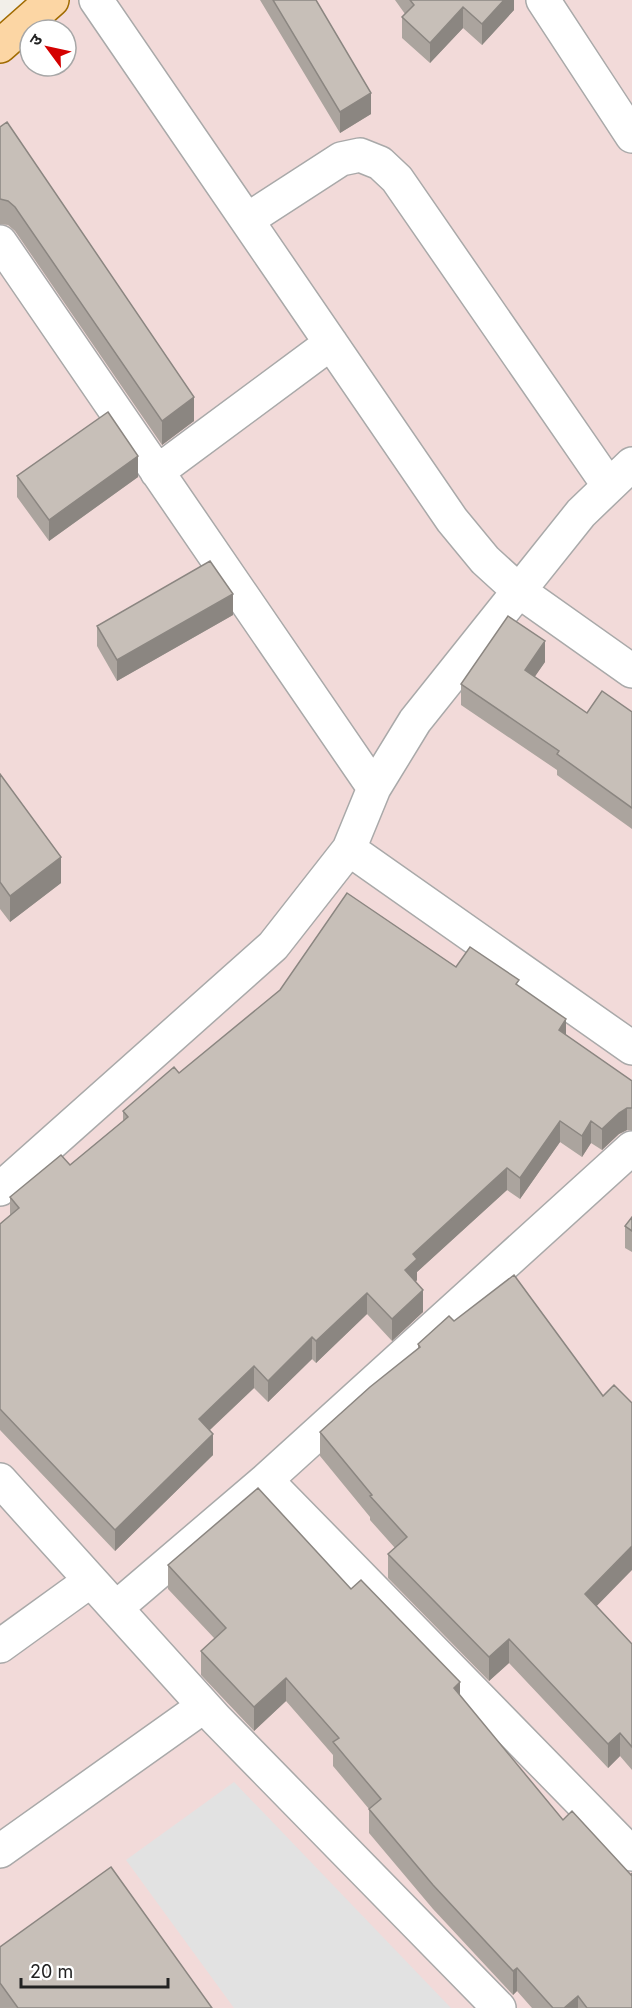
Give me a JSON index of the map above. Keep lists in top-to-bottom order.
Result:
{
  "scale_bar": "20 m",
  "north": "top left"
}
